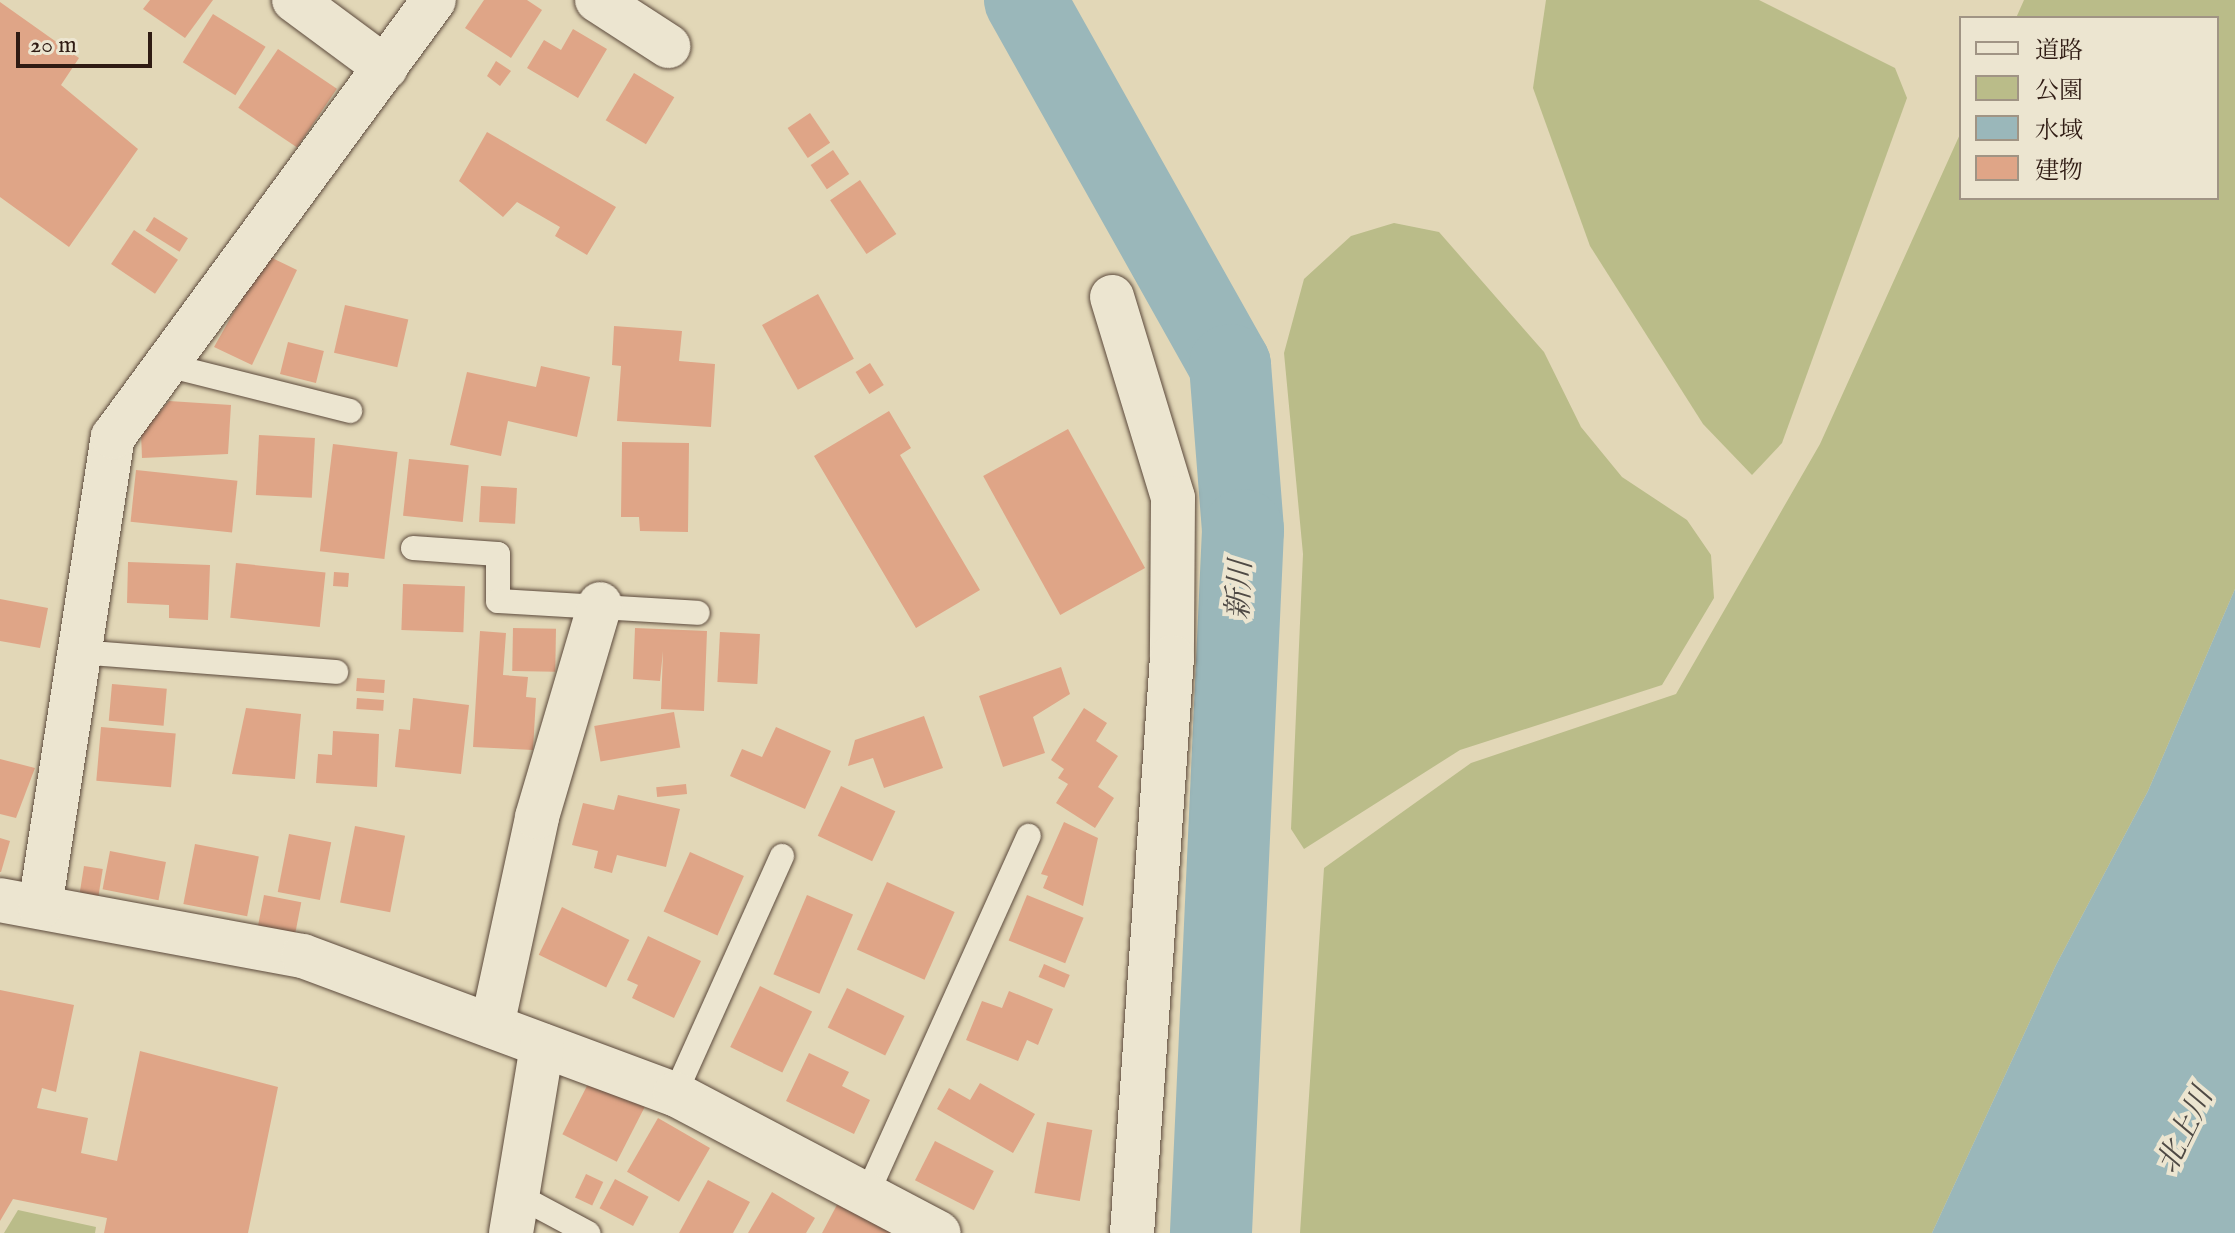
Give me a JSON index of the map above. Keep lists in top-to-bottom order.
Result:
{
  "water": ["新川", "北上川"],
  "legend": [
    "道路",
    "公園",
    "水域",
    "建物"
  ],
  "scale_bar": "20 m"
}
